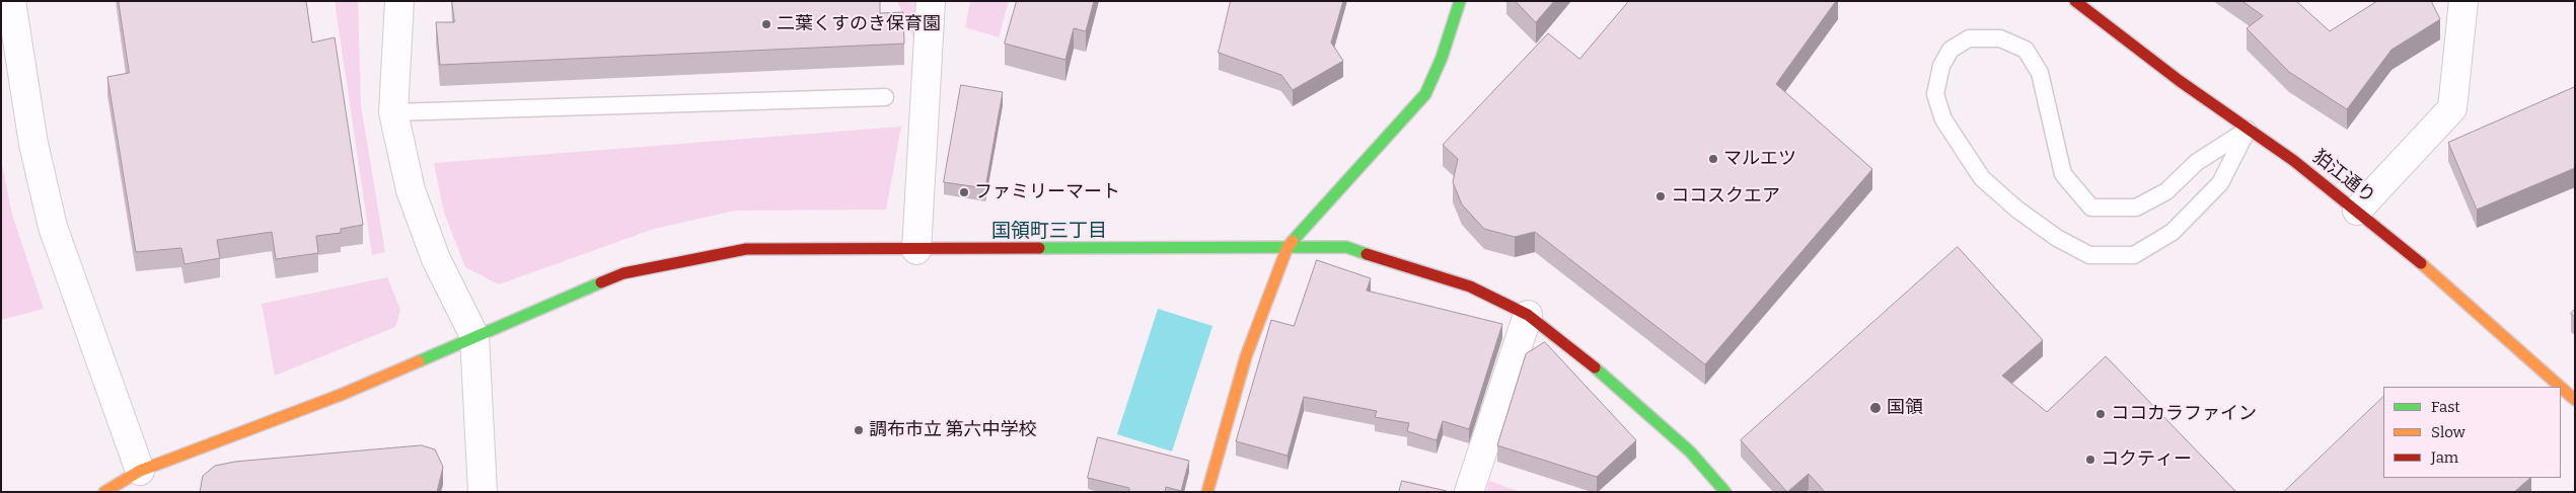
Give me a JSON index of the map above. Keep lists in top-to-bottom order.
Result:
{
  "streets": {
    "street": ["狛江通り"]
  },
  "districts": ["国領町三丁目"],
  "places": [
    "二葉くすのき保育園",
    "マルエツ",
    "ファミリーマート",
    "ココスクエア",
    "国領",
    "ココカラファイン",
    "調布市立 第六中学校",
    "コクティー"
  ],
  "legend": ["Fast", "Slow", "Jam"]
}
